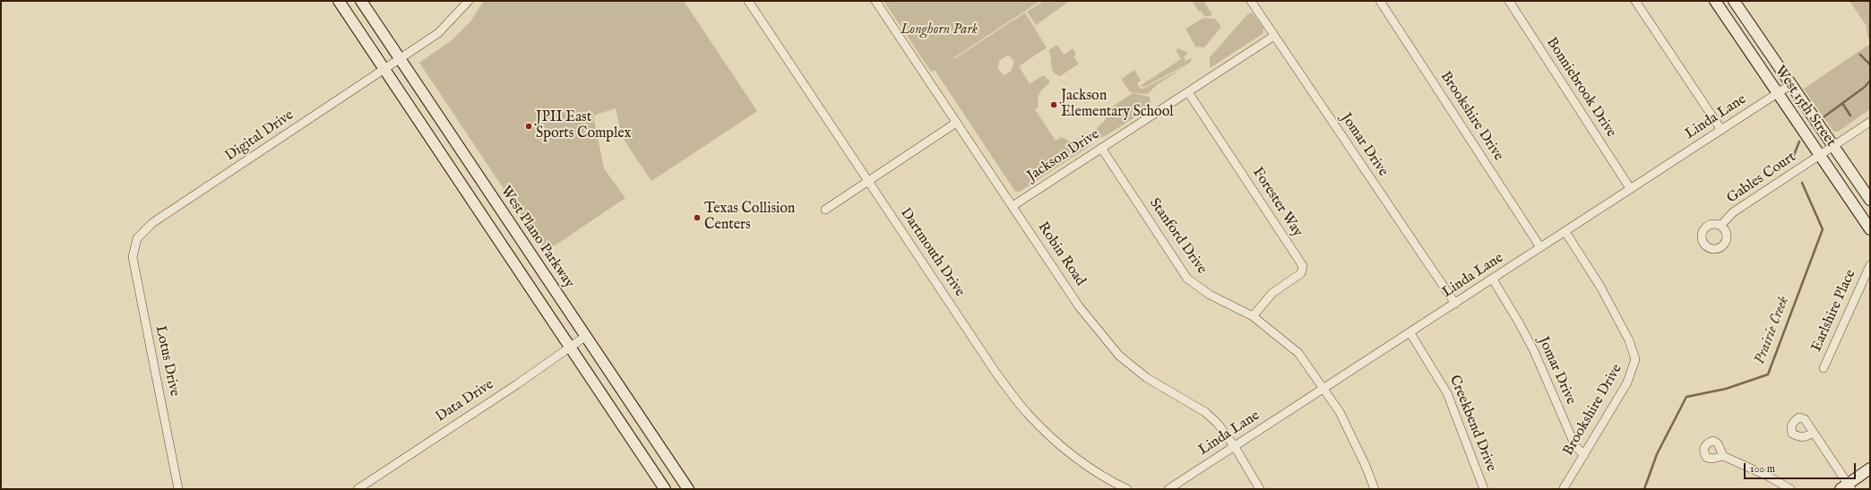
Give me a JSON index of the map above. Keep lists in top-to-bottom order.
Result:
{
  "streets": {
    "main road": ["West 15th Street", "West Plano Parkway"],
    "street": [
      "Bonniebrook Drive",
      "Brookshire Drive",
      "Linda Lane",
      "Digital Drive",
      "Jomar Drive",
      "Jackson Drive",
      "Gables Court",
      "Forester Way",
      "Stanford Drive",
      "Dartmouth Drive",
      "Robin Road",
      "Earlshire Place",
      "Lotus Drive",
      "Data Drive",
      "Creekbend Drive"
    ]
  },
  "crossings": [
    ["Bonniebrook Drive", "Linda Lane"],
    ["West 15th Street", "Linda Lane"],
    ["West 15th Street", "Gables Court"],
    ["Brookshire Drive", "Linda Lane"],
    ["Brookshire Drive", "Jomar Drive"],
    ["Linda Lane", "Jomar Drive"],
    ["Linda Lane", "Stanford Drive"],
    ["Linda Lane", "Robin Road"],
    ["Linda Lane", "Creekbend Drive"],
    ["Digital Drive", "West Plano Parkway"],
    ["Digital Drive", "Lotus Drive"],
    ["Jomar Drive", "Jackson Drive"],
    ["Jackson Drive", "Forester Way"],
    ["Jackson Drive", "Stanford Drive"],
    ["Jackson Drive", "Robin Road"],
    ["Forester Way", "Stanford Drive"],
    ["West Plano Parkway", "Data Drive"]
  ],
  "water": ["Prairie Creek"],
  "parks": ["Longhorn Park"],
  "places": ["Jackson Elementary School", "JPII East Sports Complex", "Texas Collision Centers"],
  "scale_bar": "100 m"
}
